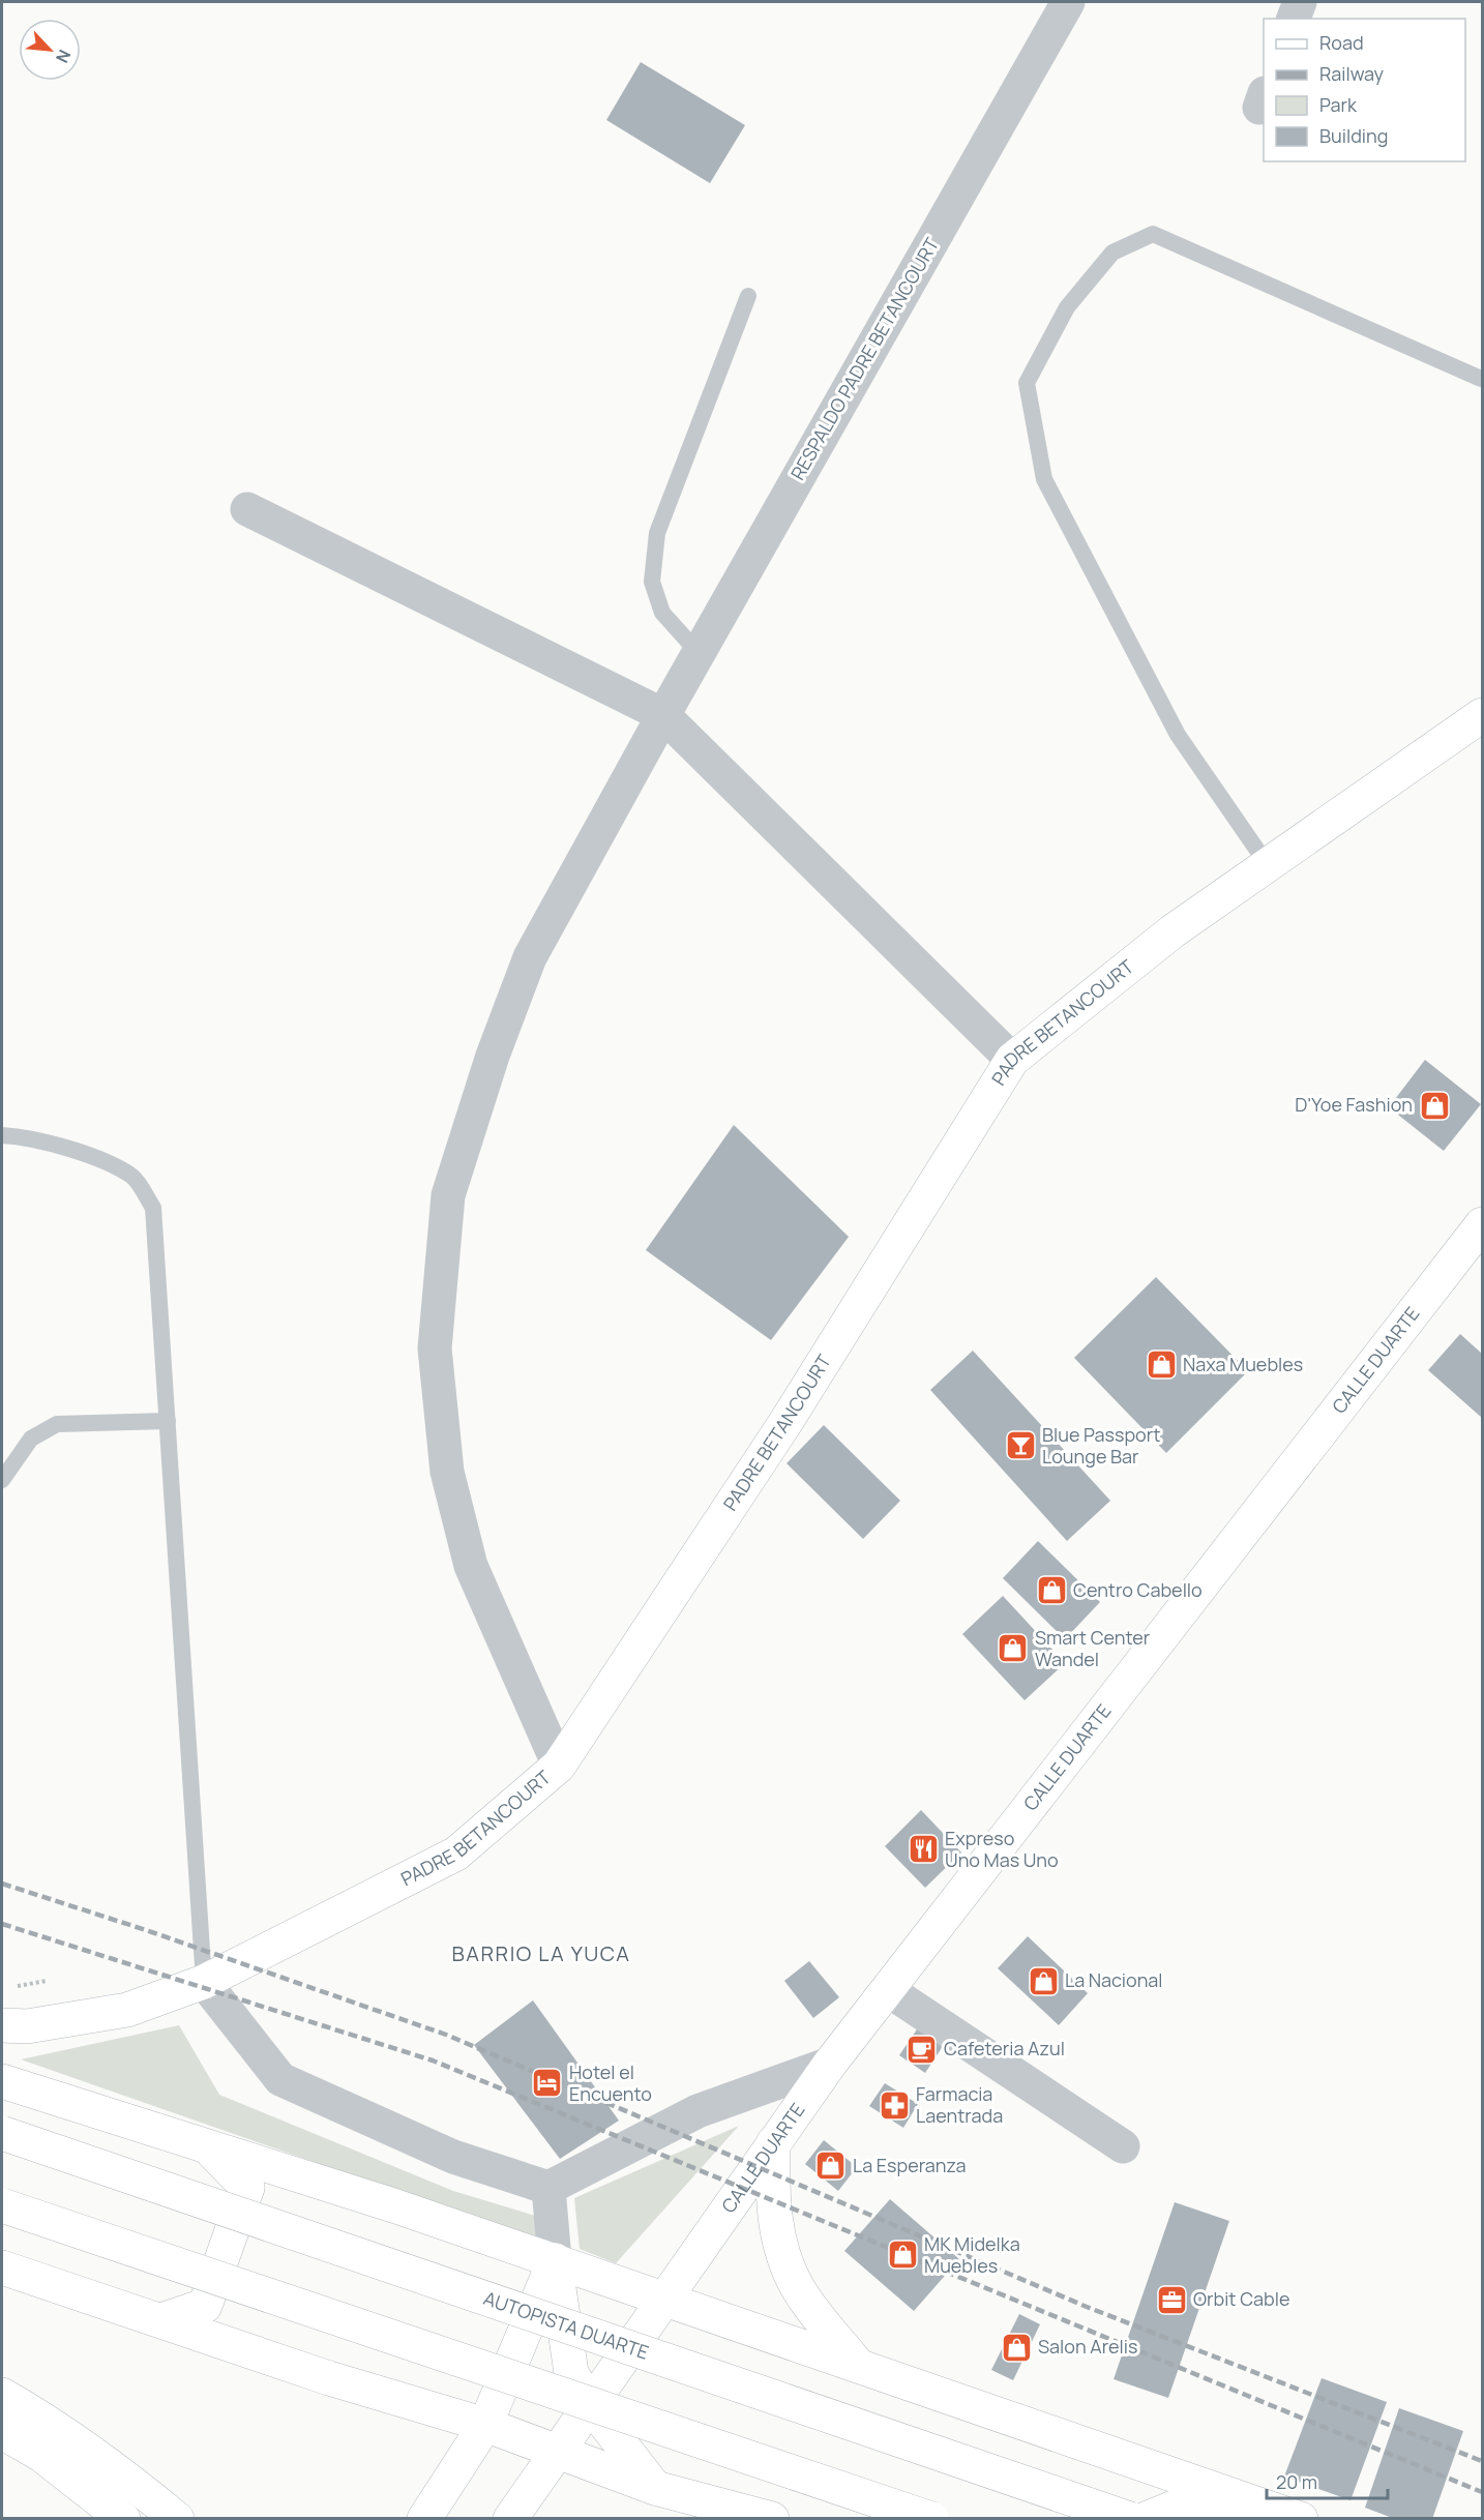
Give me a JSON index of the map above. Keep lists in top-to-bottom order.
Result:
{
  "streets": {
    "main road": ["PADRE BETANCOURT", "CALLE DUARTE", "AUTOPISTA DUARTE"],
    "street": ["RESPALDO PADRE BETANCOURT"]
  },
  "crossings": [
    ["RESPALDO PADRE BETANCOURT", "PADRE BETANCOURT"]
  ],
  "districts": ["BARRIO LA YUCA"],
  "places": {
    "shop": [
      "D'Yoe Fashion",
      "Naxa Muebles",
      "Centro Cabello",
      "Smart Center Wandel",
      "La Nacional",
      "La Esperanza",
      "MK Midelka Muebles",
      "Salon Arelis"
    ],
    "bar": ["Blue Passport Lounge Bar"],
    "restaurant": ["Expreso Uno Mas Uno"],
    "cafe": ["Cafeteria Azul"],
    "hotel": ["Hotel el Encuento"],
    "pharmacy": ["Farmacia Laentrada"],
    "office": ["Orbit Cable"]
  },
  "legend": [
    "Road",
    "Railway",
    "Park",
    "Building"
  ],
  "scale_bar": "20 m",
  "north": "bottom right"
}
